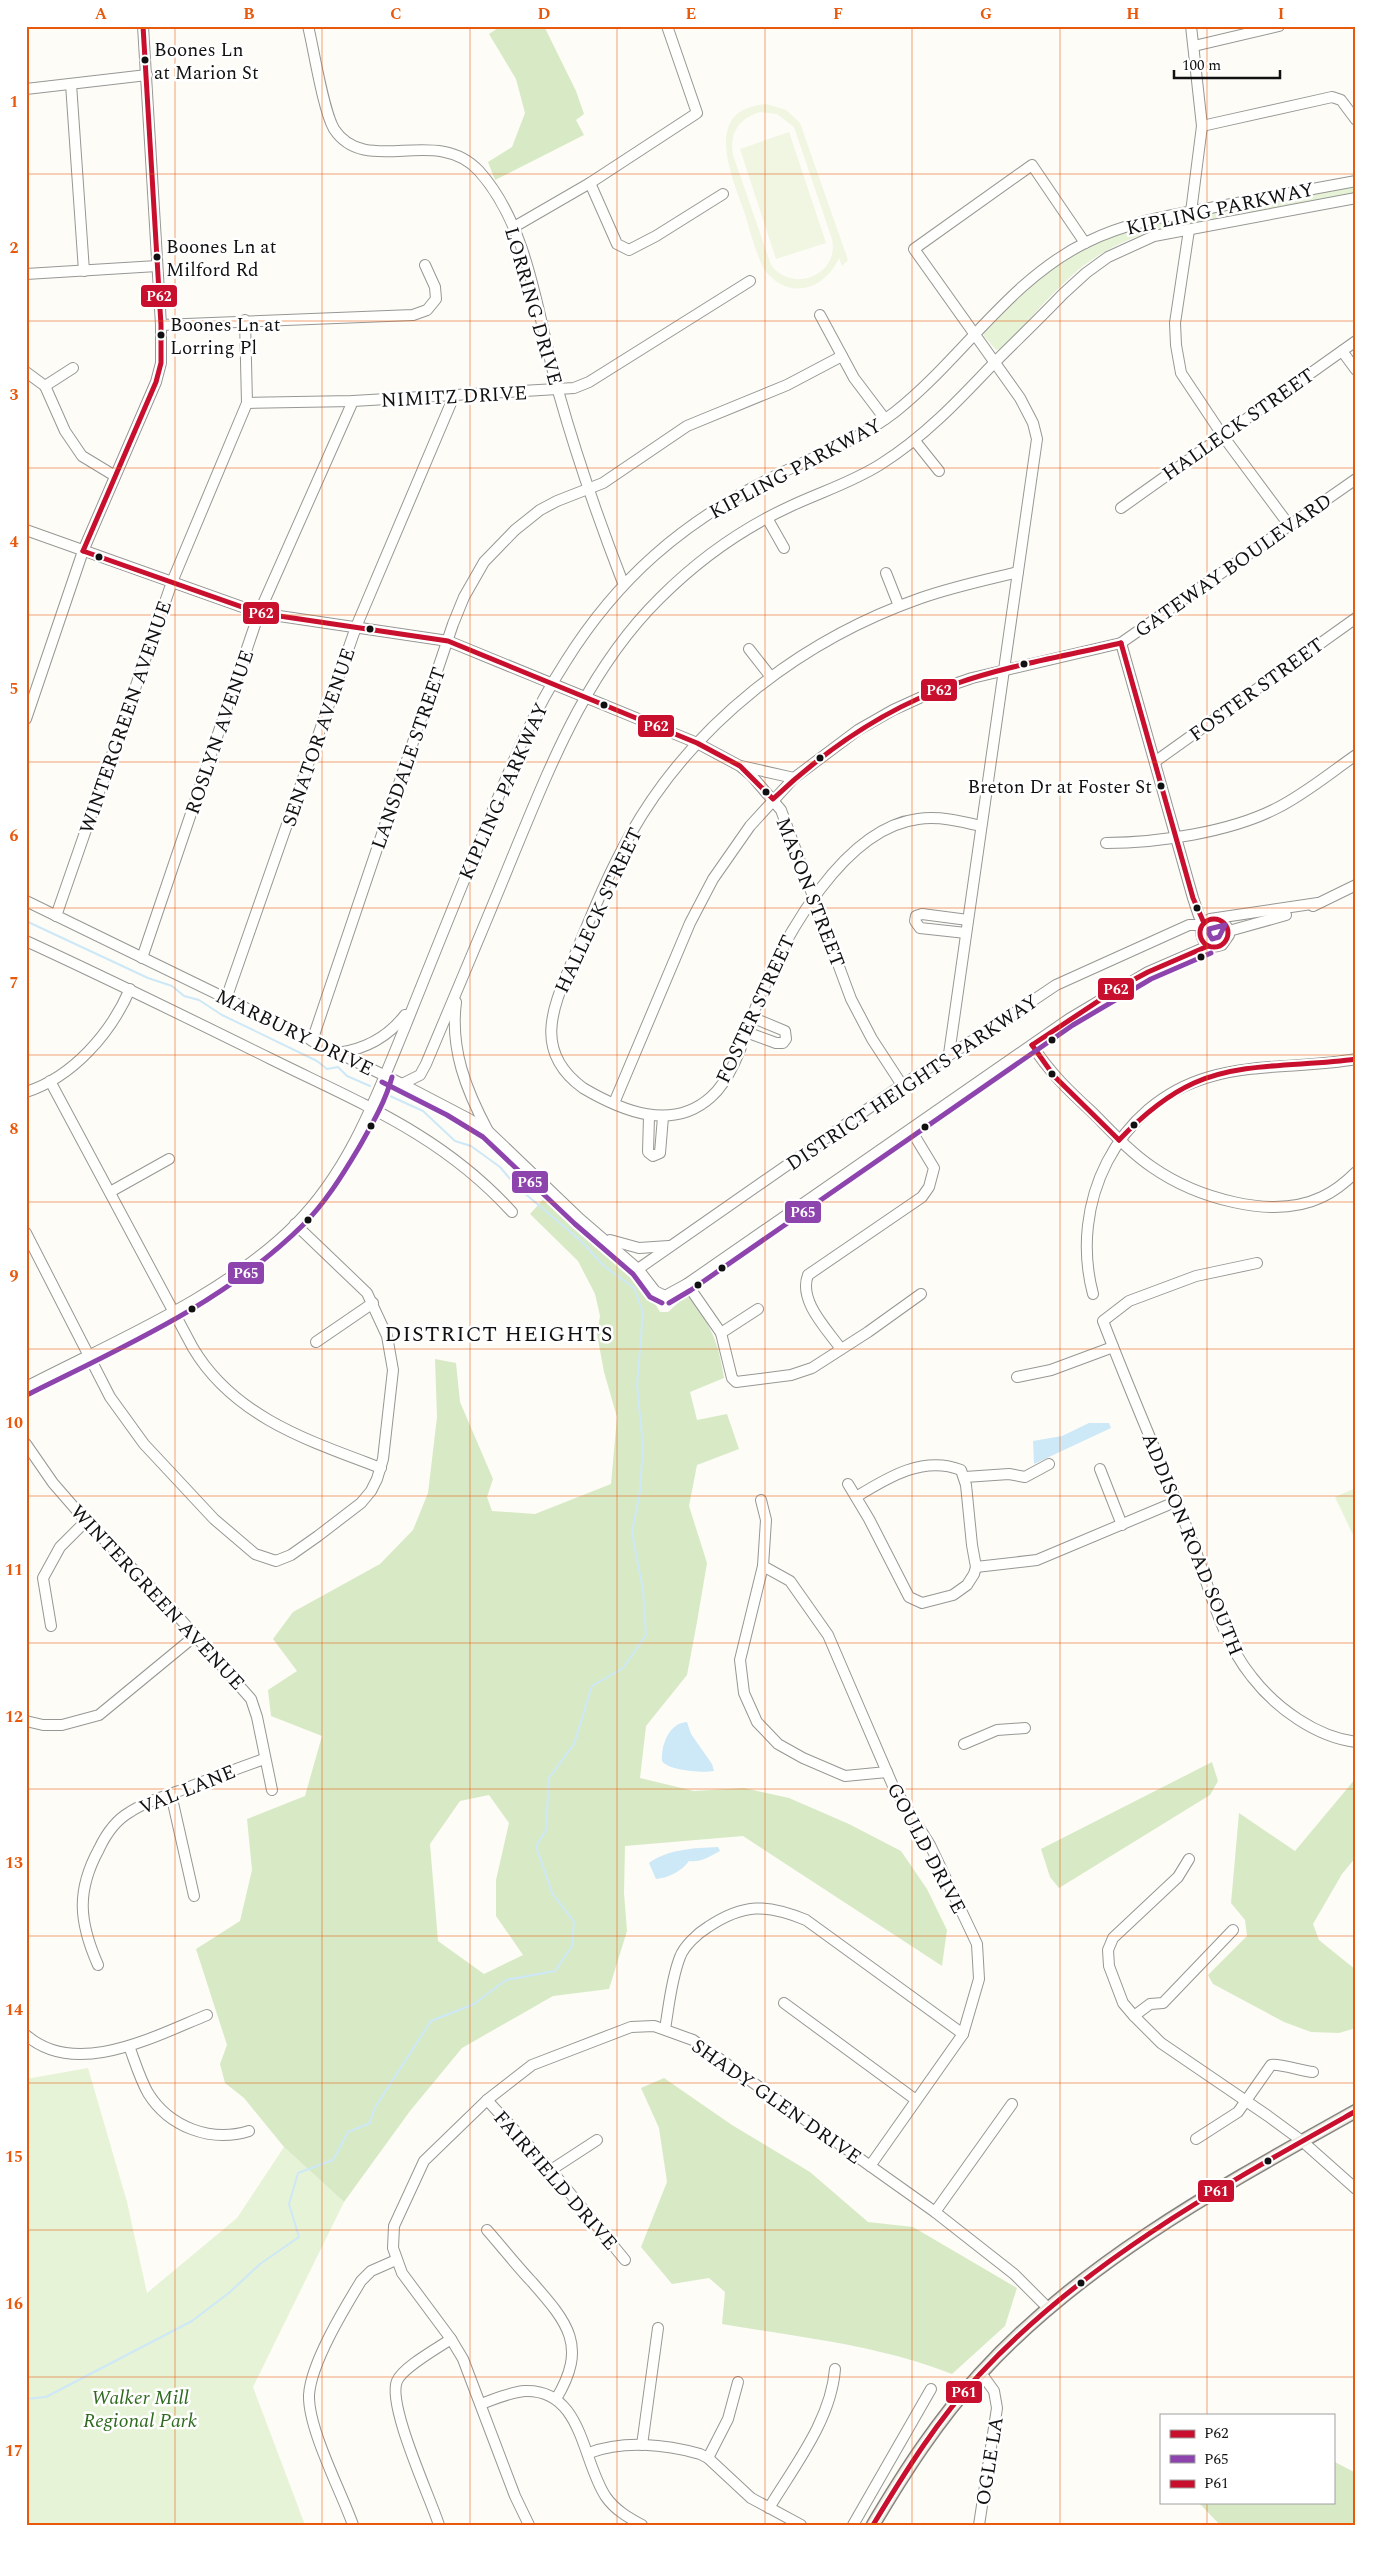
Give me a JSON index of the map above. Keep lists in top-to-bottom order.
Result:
{
  "streets": {
    "street": [
      "KIPLING PARKWAY",
      "LORRING DRIVE",
      "NIMITZ DRIVE",
      "HALLECK STREET",
      "GATEWAY BOULEVARD",
      "FOSTER STREET",
      "WINTERGREEN AVENUE",
      "ROSLYN AVENUE",
      "SENATOR AVENUE",
      "LANSDALE STREET",
      "MASON STREET",
      "MARBURY DRIVE",
      "DISTRICT HEIGHTS PARKWAY",
      "ADDISON ROAD SOUTH",
      "VAL LANE",
      "GOULD DRIVE",
      "SHADY GLEN DRIVE",
      "FAIRFIELD DRIVE",
      "OGLE LA"
    ]
  },
  "crossings": [
    ["KIPLING PARKWAY", "LORRING DRIVE"],
    ["KIPLING PARKWAY", "MASON STREET"],
    ["KIPLING PARKWAY", "MARBURY DRIVE"],
    ["LORRING DRIVE", "NIMITZ DRIVE"],
    ["LORRING DRIVE", "LANSDALE STREET"],
    ["NIMITZ DRIVE", "WINTERGREEN AVENUE"],
    ["NIMITZ DRIVE", "ROSLYN AVENUE"],
    ["NIMITZ DRIVE", "SENATOR AVENUE"],
    ["HALLECK STREET", "GATEWAY BOULEVARD"],
    ["HALLECK STREET", "FOSTER STREET"],
    ["HALLECK STREET", "MASON STREET"],
    ["GATEWAY BOULEVARD", "FOSTER STREET"],
    ["GATEWAY BOULEVARD", "MASON STREET"],
    ["FOSTER STREET", "MASON STREET"],
    ["WINTERGREEN AVENUE", "MASON STREET"],
    ["WINTERGREEN AVENUE", "MARBURY DRIVE"],
    ["WINTERGREEN AVENUE", "VAL LANE"],
    ["ROSLYN AVENUE", "MASON STREET"],
    ["ROSLYN AVENUE", "MARBURY DRIVE"],
    ["SENATOR AVENUE", "MASON STREET"],
    ["SENATOR AVENUE", "MARBURY DRIVE"],
    ["LANSDALE STREET", "MASON STREET"],
    ["LANSDALE STREET", "MARBURY DRIVE"],
    ["MASON STREET", "DISTRICT HEIGHTS PARKWAY"],
    ["MARBURY DRIVE", "DISTRICT HEIGHTS PARKWAY"],
    ["GOULD DRIVE", "SHADY GLEN DRIVE"],
    ["SHADY GLEN DRIVE", "FAIRFIELD DRIVE"]
  ],
  "districts": ["DISTRICT HEIGHTS"],
  "parks": ["Walker Mill Regional Park"],
  "places": [
    "Boones Ln at Marion St",
    "Boones Ln at Milford Rd",
    "Boones Ln at Lorring Pl",
    "Breton Dr at Foster St"
  ],
  "lines": ["transit line P62", "transit line P65", "transit line P61"],
  "legend": ["P62", "P65", "P61"],
  "scale_bar": "100 m",
  "grid": {
    "columns": [
      "A",
      "B",
      "C",
      "D",
      "E",
      "F",
      "G",
      "H",
      "I"
    ],
    "rows": [
      "1",
      "2",
      "3",
      "4",
      "5",
      "6",
      "7",
      "8",
      "9",
      "10",
      "11",
      "12",
      "13",
      "14",
      "15",
      "16",
      "17"
    ]
  }
}
